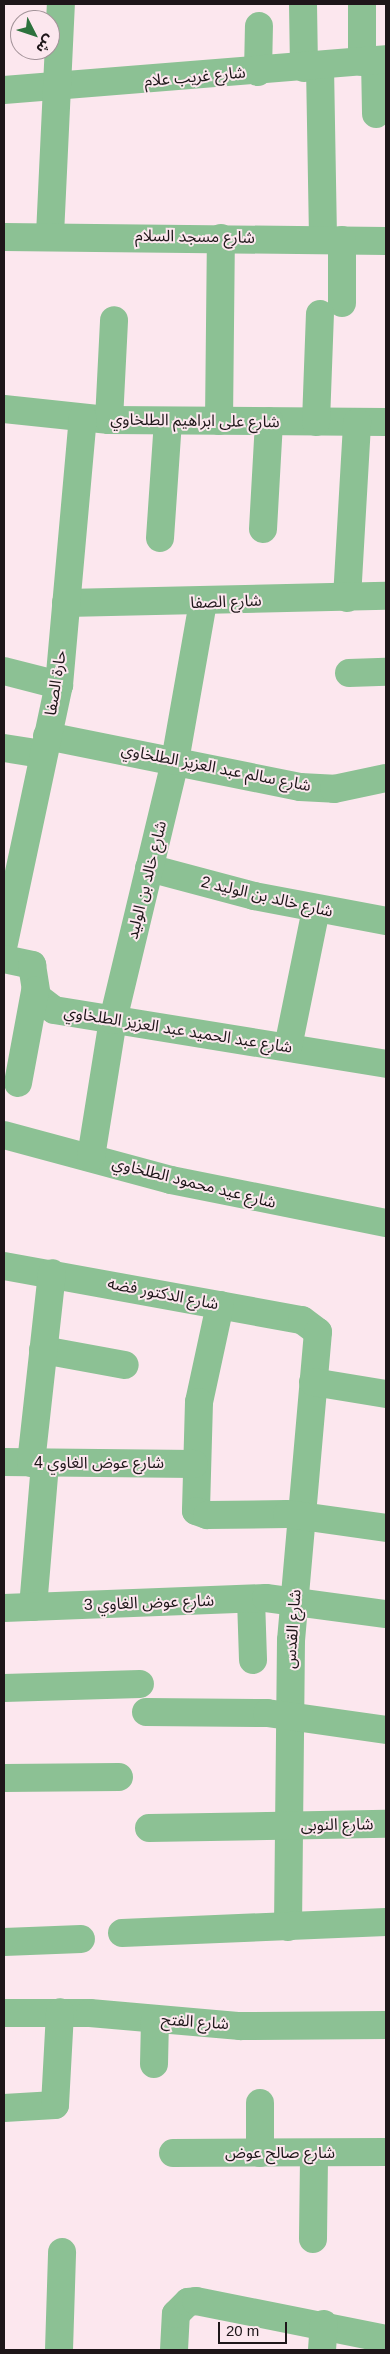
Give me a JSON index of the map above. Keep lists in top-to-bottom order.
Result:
{
  "streets": {
    "street": [
      "شارع غريب علام",
      "شارع مسجد السلام",
      "شارع على ابراهيم الطلخاوي",
      "شارع الصفا",
      "حارة الصفا",
      "شارع سالم عبد العزيز الطلخاوي",
      "شارع خالد بن الوليد",
      "شارع خالد بن الوليد 2",
      "شارع عبد الحميد عبد العزيز الطلخاوي",
      "شارع عيد محمود الطلخاوي",
      "شارع الدكتور فضه",
      "شارع عوض الغاوي 4",
      "شارع عوض الغاوي 3",
      "شارع القدس",
      "شارع النوبى",
      "شارع الفتح",
      "شارع صالح عوض"
    ]
  },
  "crossings": [
    ["شارع على ابراهيم الطلخاوي", "حارة الصفا"],
    ["شارع الصفا", "حارة الصفا"],
    ["شارع الصفا", "شارع خالد بن الوليد"],
    ["حارة الصفا", "شارع سالم عبد العزيز الطلخاوي"],
    ["شارع سالم عبد العزيز الطلخاوي", "شارع خالد بن الوليد"],
    ["شارع خالد بن الوليد", "شارع خالد بن الوليد 2"],
    ["شارع خالد بن الوليد", "شارع عبد الحميد عبد العزيز الطلخاوي"],
    ["شارع خالد بن الوليد", "شارع عيد محمود الطلخاوي"],
    ["شارع الدكتور فضه", "شارع القدس"],
    ["شارع عوض الغاوي 3", "شارع القدس"],
    ["شارع القدس", "شارع النوبى"]
  ],
  "scale_bar": "20 m",
  "north": "bottom right"
}
